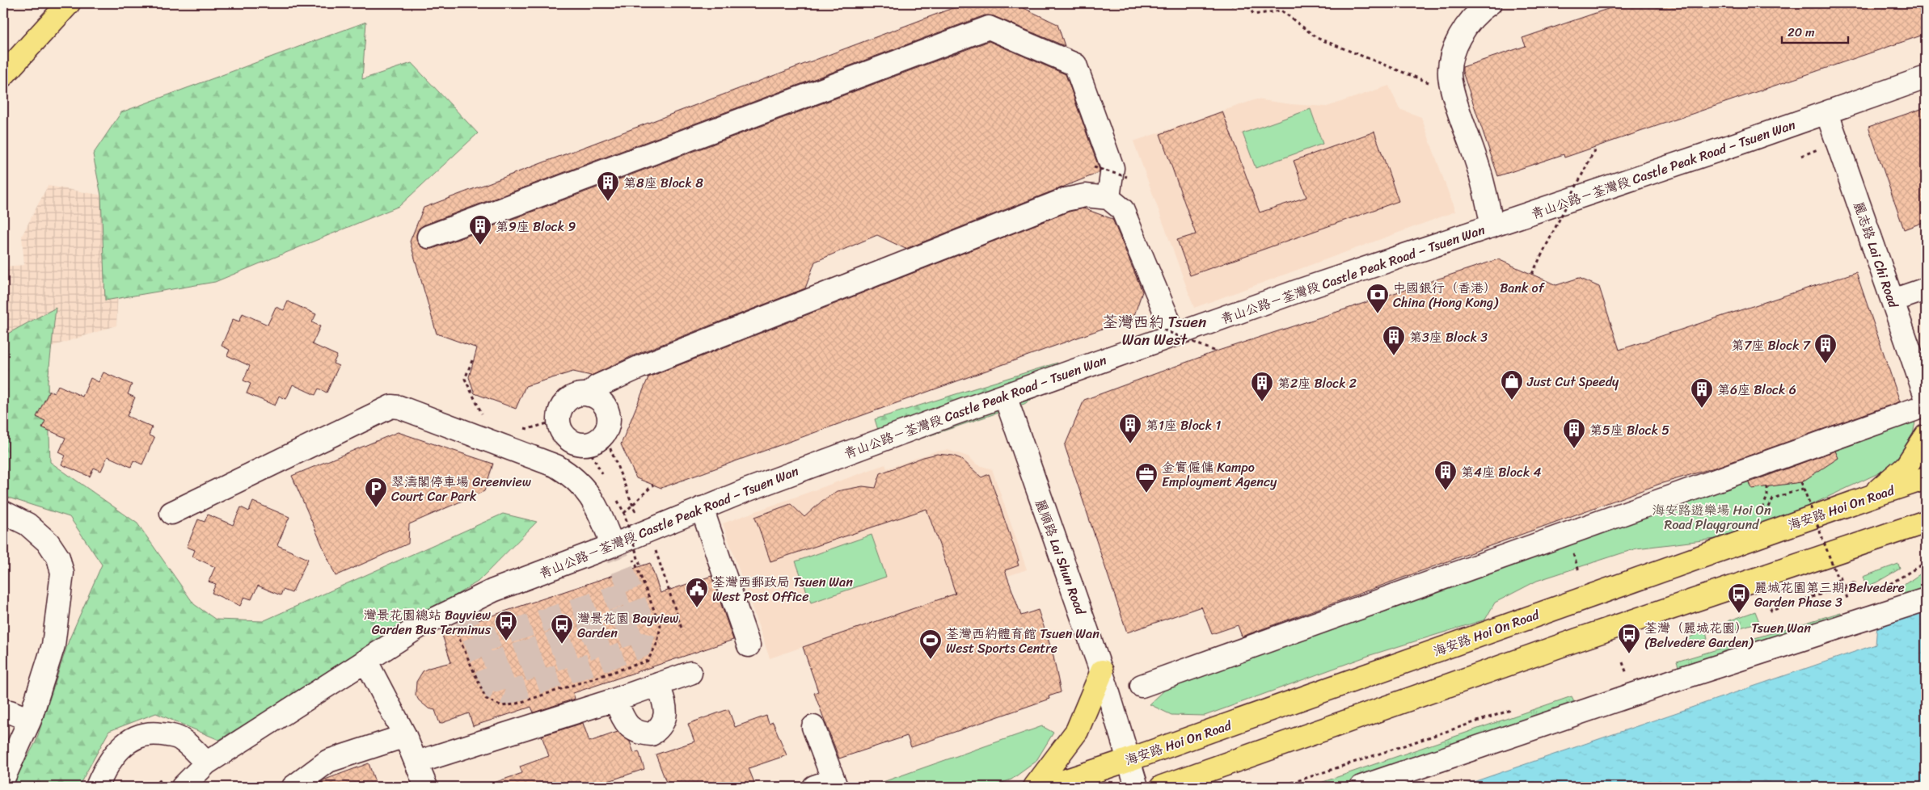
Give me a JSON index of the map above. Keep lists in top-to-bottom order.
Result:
{
  "streets": {
    "main road": ["海安路 Hoi On Road"],
    "street": ["青山公路－荃灣段 Castle Peak Road – Tsuen Wan", "麗志路 Lai Chi Road", "麗順路 Lai Shun Road"]
  },
  "crossings": [
    ["青山公路－荃灣段 Castle Peak Road – Tsuen Wan", "麗志路 Lai Chi Road"],
    ["青山公路－荃灣段 Castle Peak Road – Tsuen Wan", "麗順路 Lai Shun Road"],
    ["海安路 Hoi On Road", "麗順路 Lai Shun Road"]
  ],
  "districts": ["荃灣西約 Tsuen Wan West"],
  "parks": ["海安路遊樂場 Hoi On Road Playground"],
  "places": {
    "building": [
      "第8座 Block 8",
      "第9座 Block 9",
      "第3座 Block 3",
      "第7座 Block 7",
      "第2座 Block 2",
      "第6座 Block 6",
      "第1座 Block 1",
      "第5座 Block 5",
      "第4座 Block 4"
    ],
    "bank": ["中國銀行（香港） Bank of China (Hong Kong)"],
    "shop": ["Just Cut Speedy"],
    "office": ["金實僱傭 Kampo Employment Agency"],
    "parking": ["翠濤閣停車場 Greenview Court Car Park"],
    "public building": ["荃灣西郵政局 Tsuen Wan West Post Office"],
    "bus stop": [
      "麗城花園第三期 Belvedere Garden Phase 3",
      "灣景花園總站 Bayview Garden Bus Terminus",
      "灣景花園 Bayview Garden",
      "荃灣（麗城花園） Tsuen Wan (Belvedere Garden)"
    ],
    "sports": ["荃灣西約體育館 Tsuen Wan West Sports Centre"]
  },
  "scale_bar": "20 m"
}
